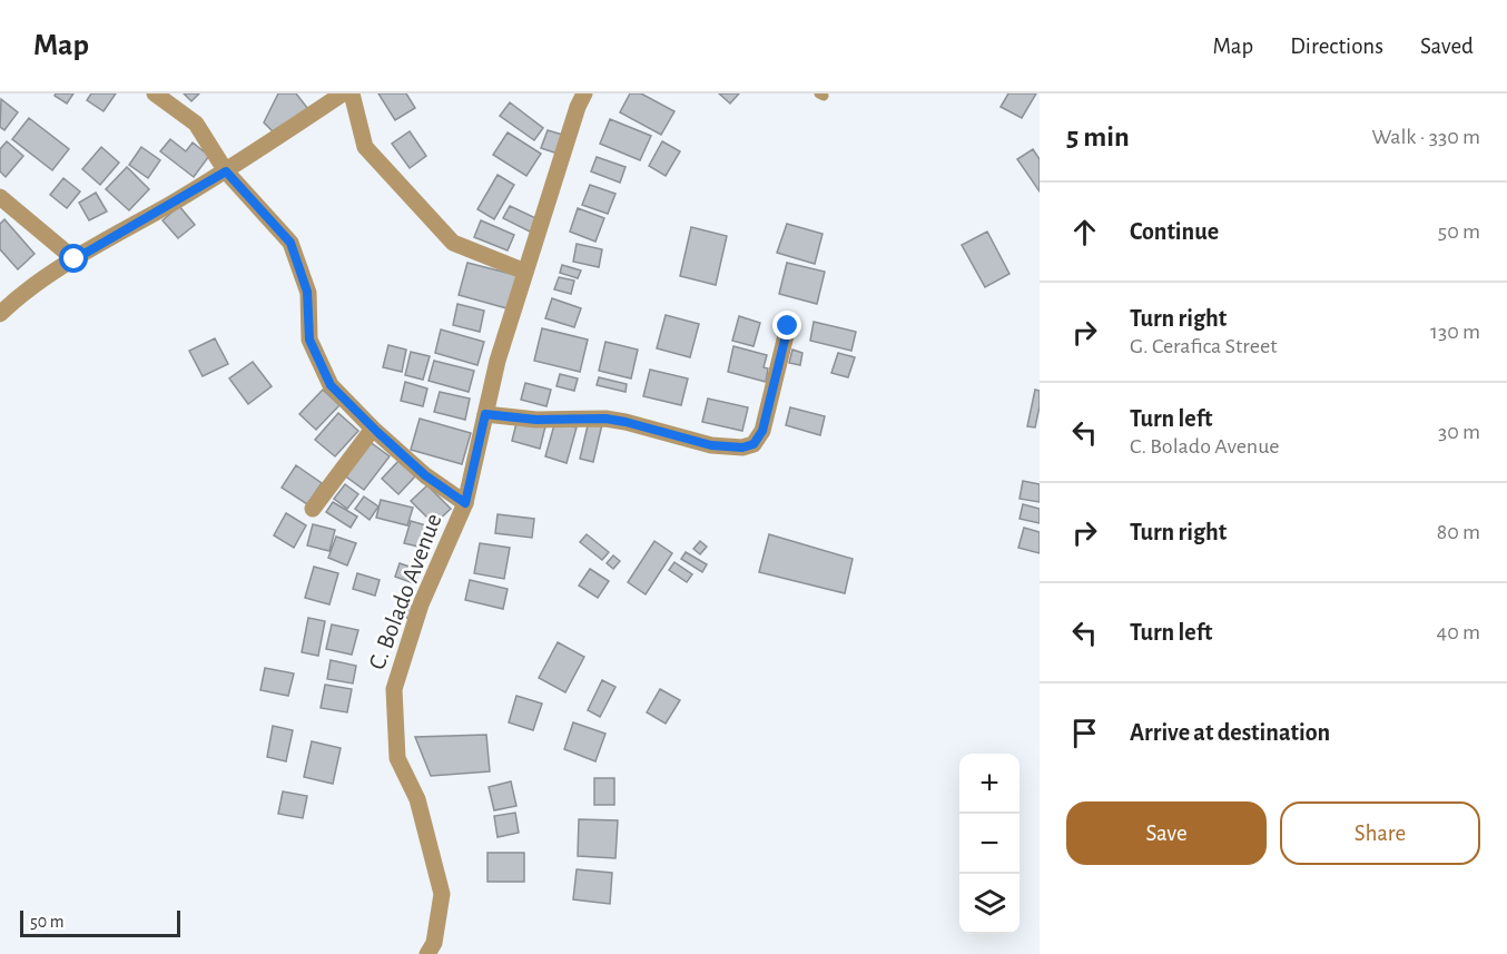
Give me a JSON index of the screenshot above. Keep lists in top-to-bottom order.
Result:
{
  "streets": {
    "street": ["C. Bolado Avenue"]
  },
  "scale_bar": "50 m",
  "page": {
    "header": "Map",
    "nav": ["Map", "Directions", "Saved"],
    "heading": ["5 min", "Walk · 330 m"],
    "list": [
      ["Continue", "50 m"],
      ["Turn right", "G. Cerafica Street", "130 m"],
      ["Turn left", "C. Bolado Avenue", "30 m"],
      ["Turn right", "80 m"],
      ["Turn left", "40 m"],
      "Arrive at destination"
    ],
    "map_buttons": ["+", "−"],
    "buttons": ["Save", "Share"],
    "scale": "50 m"
  }
}
